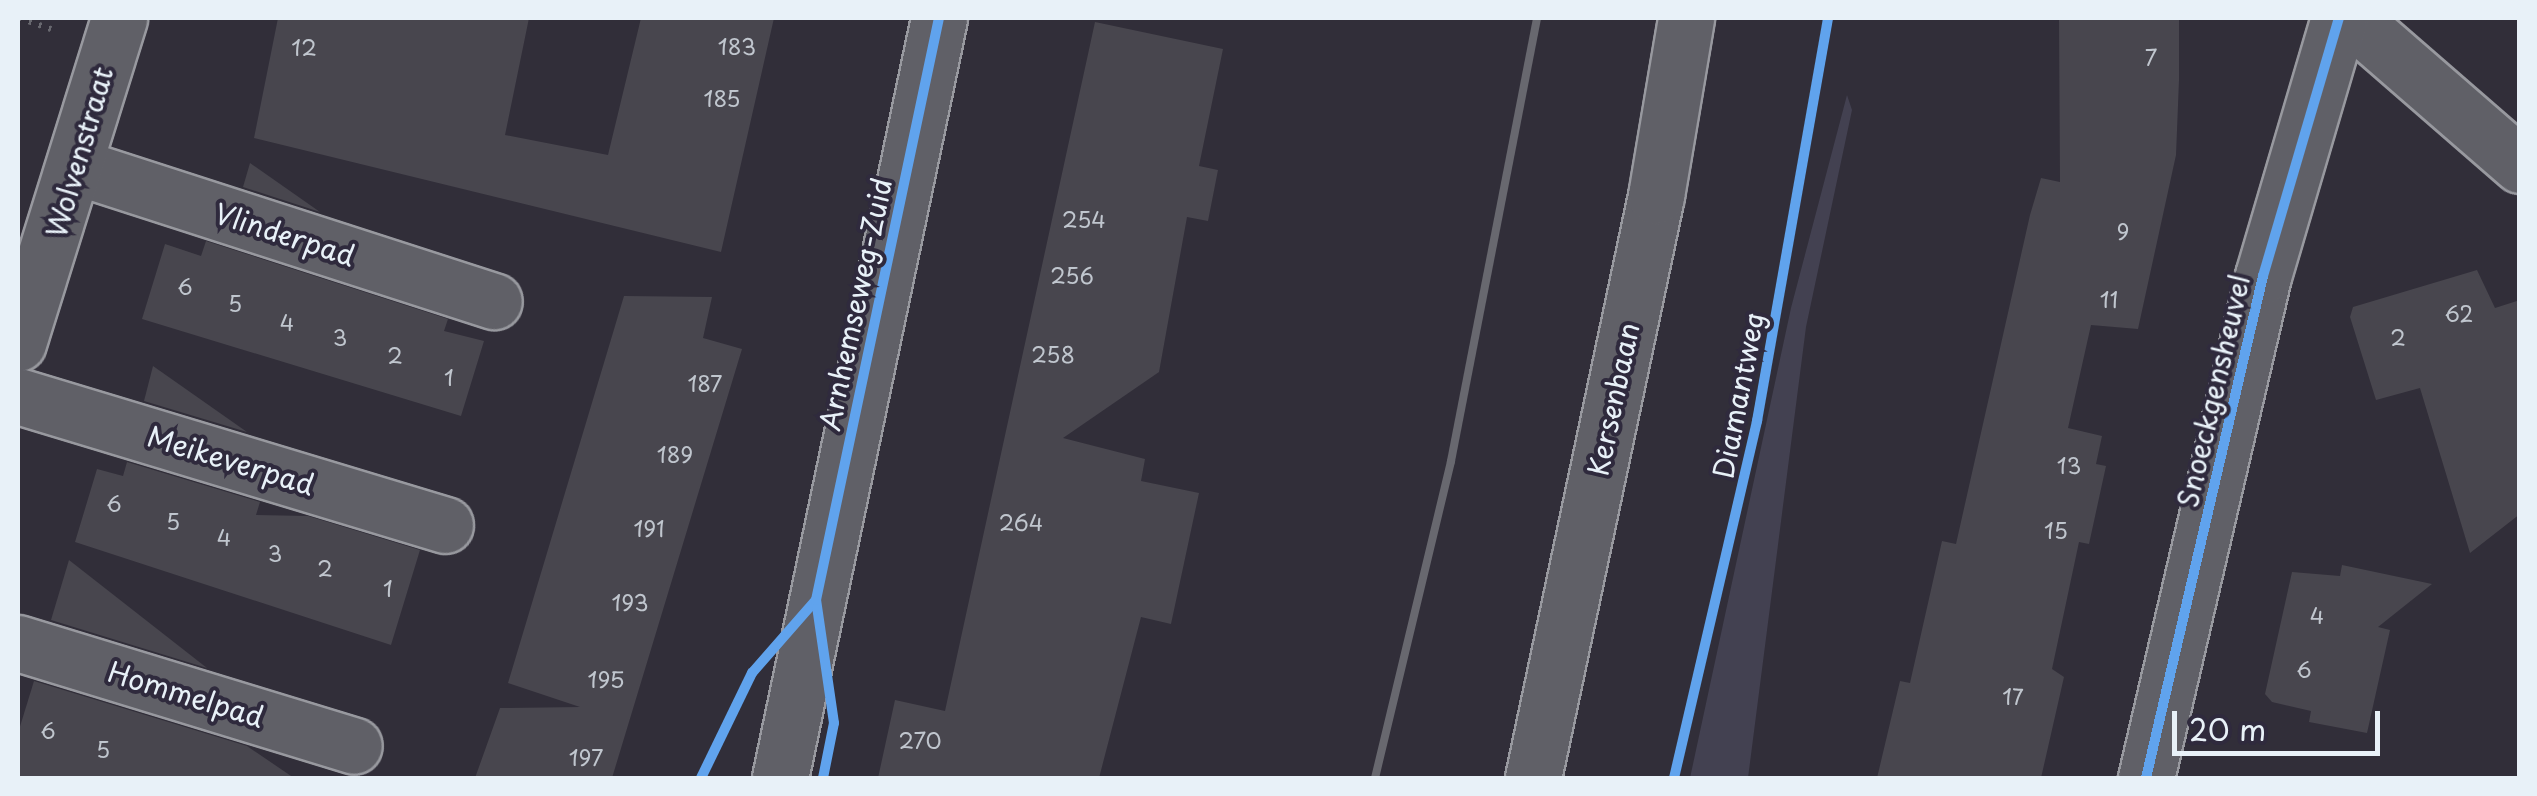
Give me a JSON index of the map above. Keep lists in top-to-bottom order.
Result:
{
  "streets": {
    "street": [
      "Wolvenstraat",
      "Vlinderpad",
      "Arnhemseweg-Zuid",
      "Snoeckgensheuvel",
      "Kersenbaan",
      "Meikeverpad",
      "Hommelpad"
    ],
    "cycle path": ["Diamantweg"]
  },
  "crossings": [
    ["Wolvenstraat", "Vlinderpad"]
  ],
  "house_numbers": [
    "183",
    "12",
    "7",
    "185",
    "254",
    "9",
    "256",
    "6",
    "11",
    "5",
    "62",
    "4",
    "3",
    "2",
    "258",
    "2",
    "1",
    "187",
    "189",
    "13",
    "6",
    "5",
    "264",
    "191",
    "15",
    "4",
    "3",
    "2",
    "1",
    "193",
    "4",
    "6",
    "195",
    "17",
    "6",
    "270",
    "5",
    "197"
  ],
  "scale_bar": "20 m"
}
